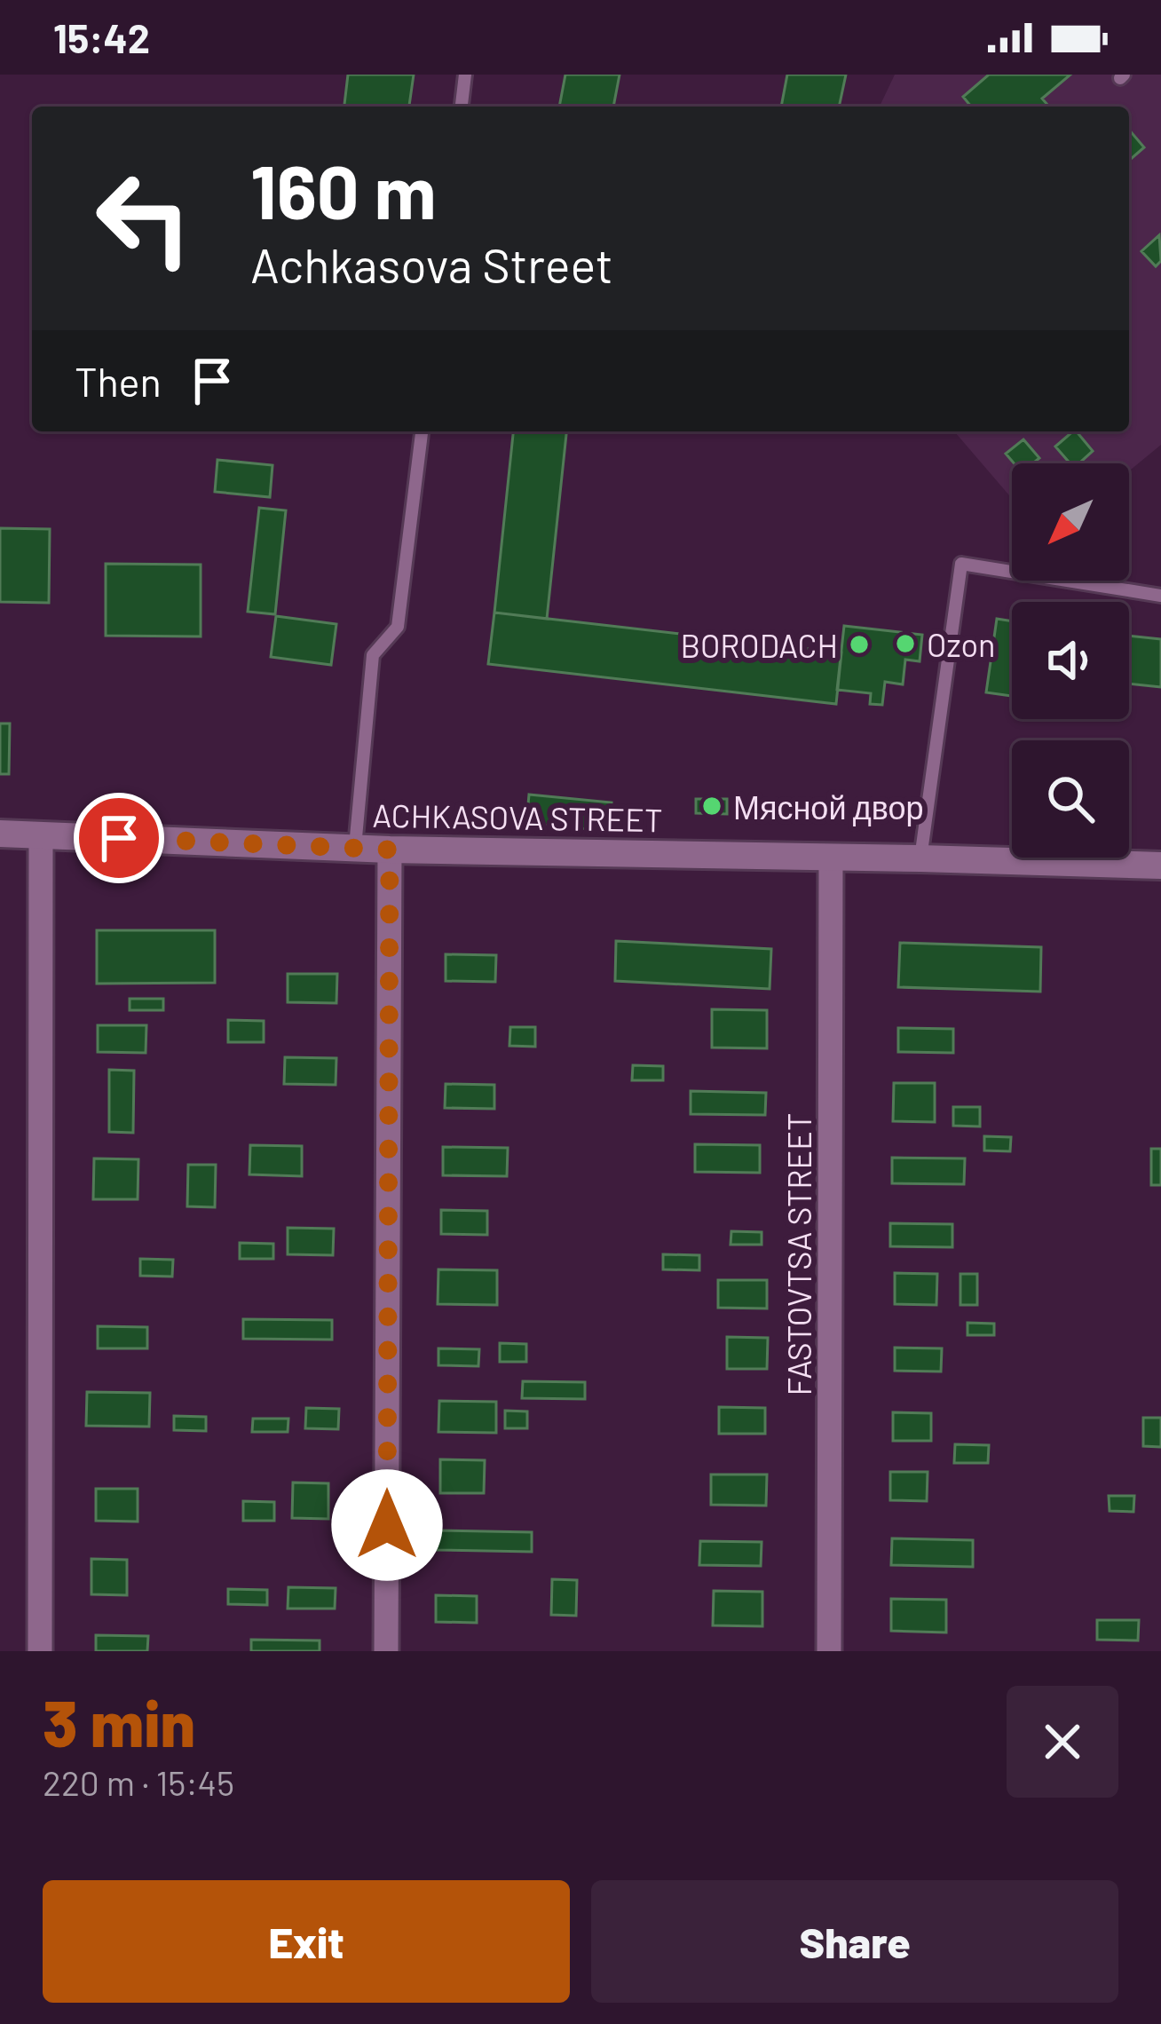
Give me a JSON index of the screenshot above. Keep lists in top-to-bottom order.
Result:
{
  "streets": {
    "street": ["ACHKASOVA STREET", "FASTOVTSA STREET"]
  },
  "crossings": [
    ["ACHKASOVA STREET", "FASTOVTSA STREET"]
  ],
  "places": ["Ozon", "BORODACH", "Мясной двор"],
  "north": "bottom left",
  "page": {
    "status": "15:42",
    "turn": ["160 m", "Achkasova Street"],
    "then": "Then",
    "heading": ["3 min", "220 m · 15:45"],
    "buttons": ["Exit", "Share"]
  }
}
